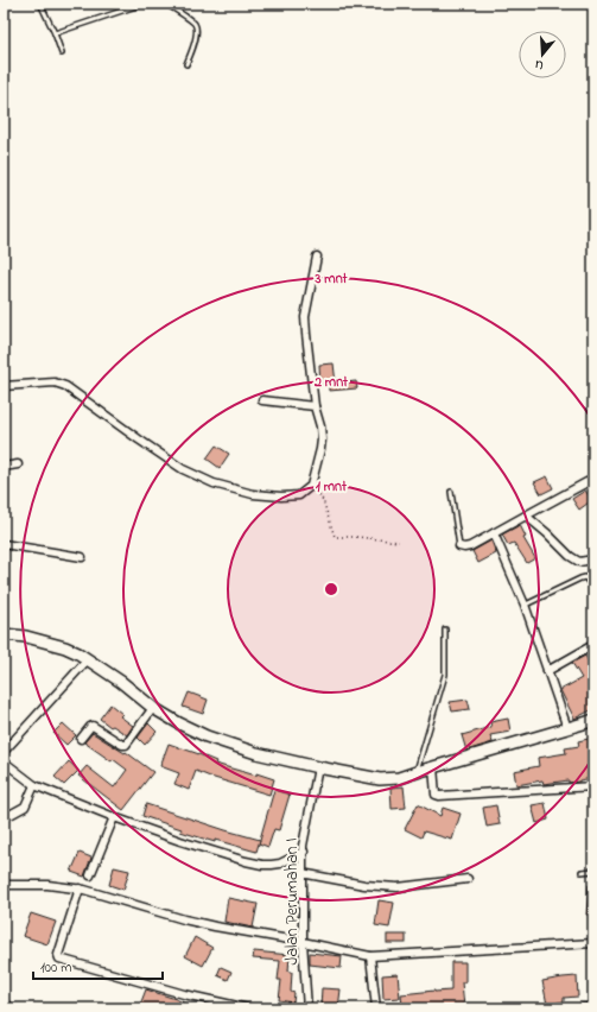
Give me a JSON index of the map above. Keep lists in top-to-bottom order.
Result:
{
  "streets": {
    "street": ["Jalan Perumahan I"]
  },
  "scale_bar": "100 m",
  "north": "bottom",
  "rings": ["3 mnt", "2 mnt", "1 mnt"]
}
